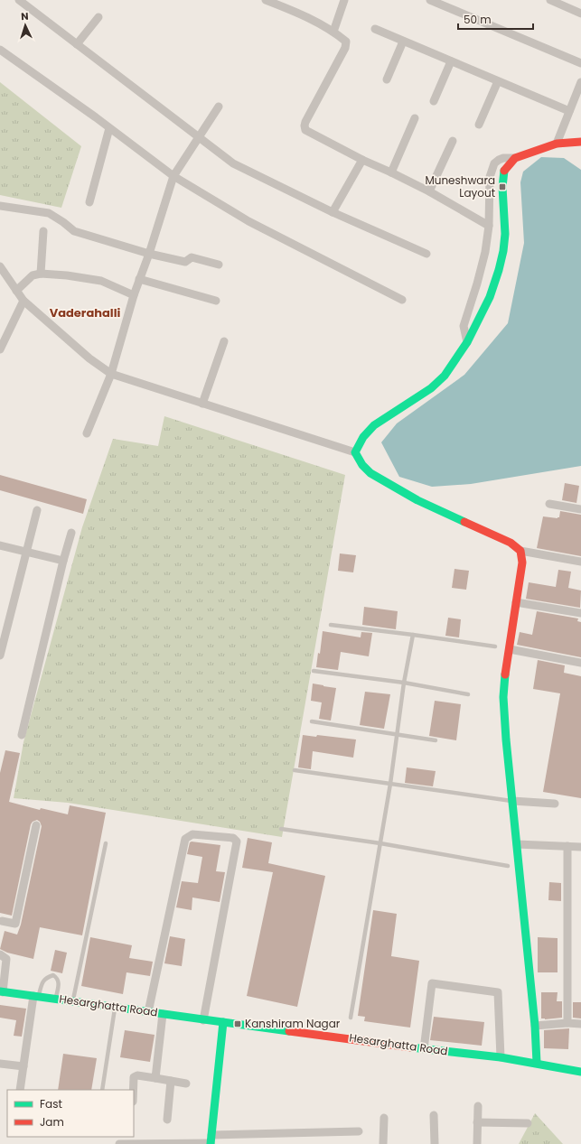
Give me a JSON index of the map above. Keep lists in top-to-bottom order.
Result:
{
  "streets": {
    "street": ["Hesarghatta Road"]
  },
  "districts": ["Vaderahalli"],
  "places": {
    "transit": ["Muneshwara Layout", "Kanshiram Nagar"]
  },
  "legend": ["Fast", "Jam"],
  "scale_bar": "50 m",
  "north": "top"
}
